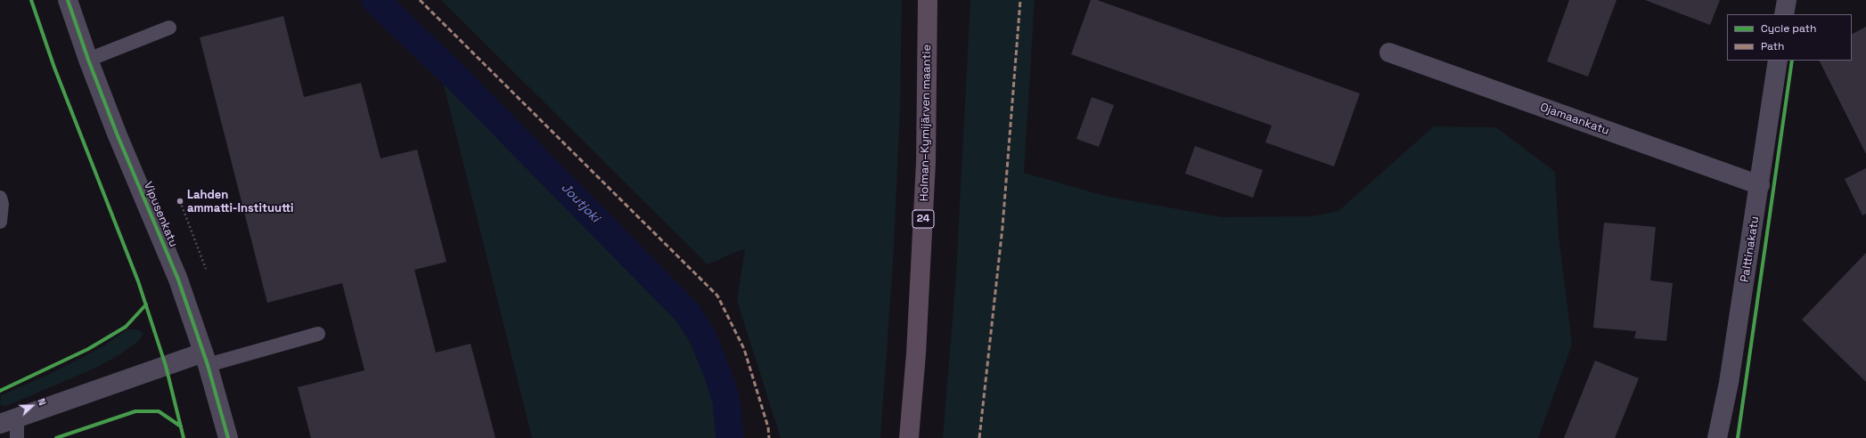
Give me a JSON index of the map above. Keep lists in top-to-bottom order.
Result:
{
  "streets": {
    "highway": ["Holman–Kymijärven maantie", "24"],
    "street": ["Ojamaankatu", "Vipusenkatu", "Palttinakatu"]
  },
  "crossings": [
    ["Ojamaankatu", "Palttinakatu"]
  ],
  "water": ["Joutjoki"],
  "places": ["Lahden ammatti-Instituutti"],
  "legend": ["Cycle path", "Path"],
  "north": "right"
}
